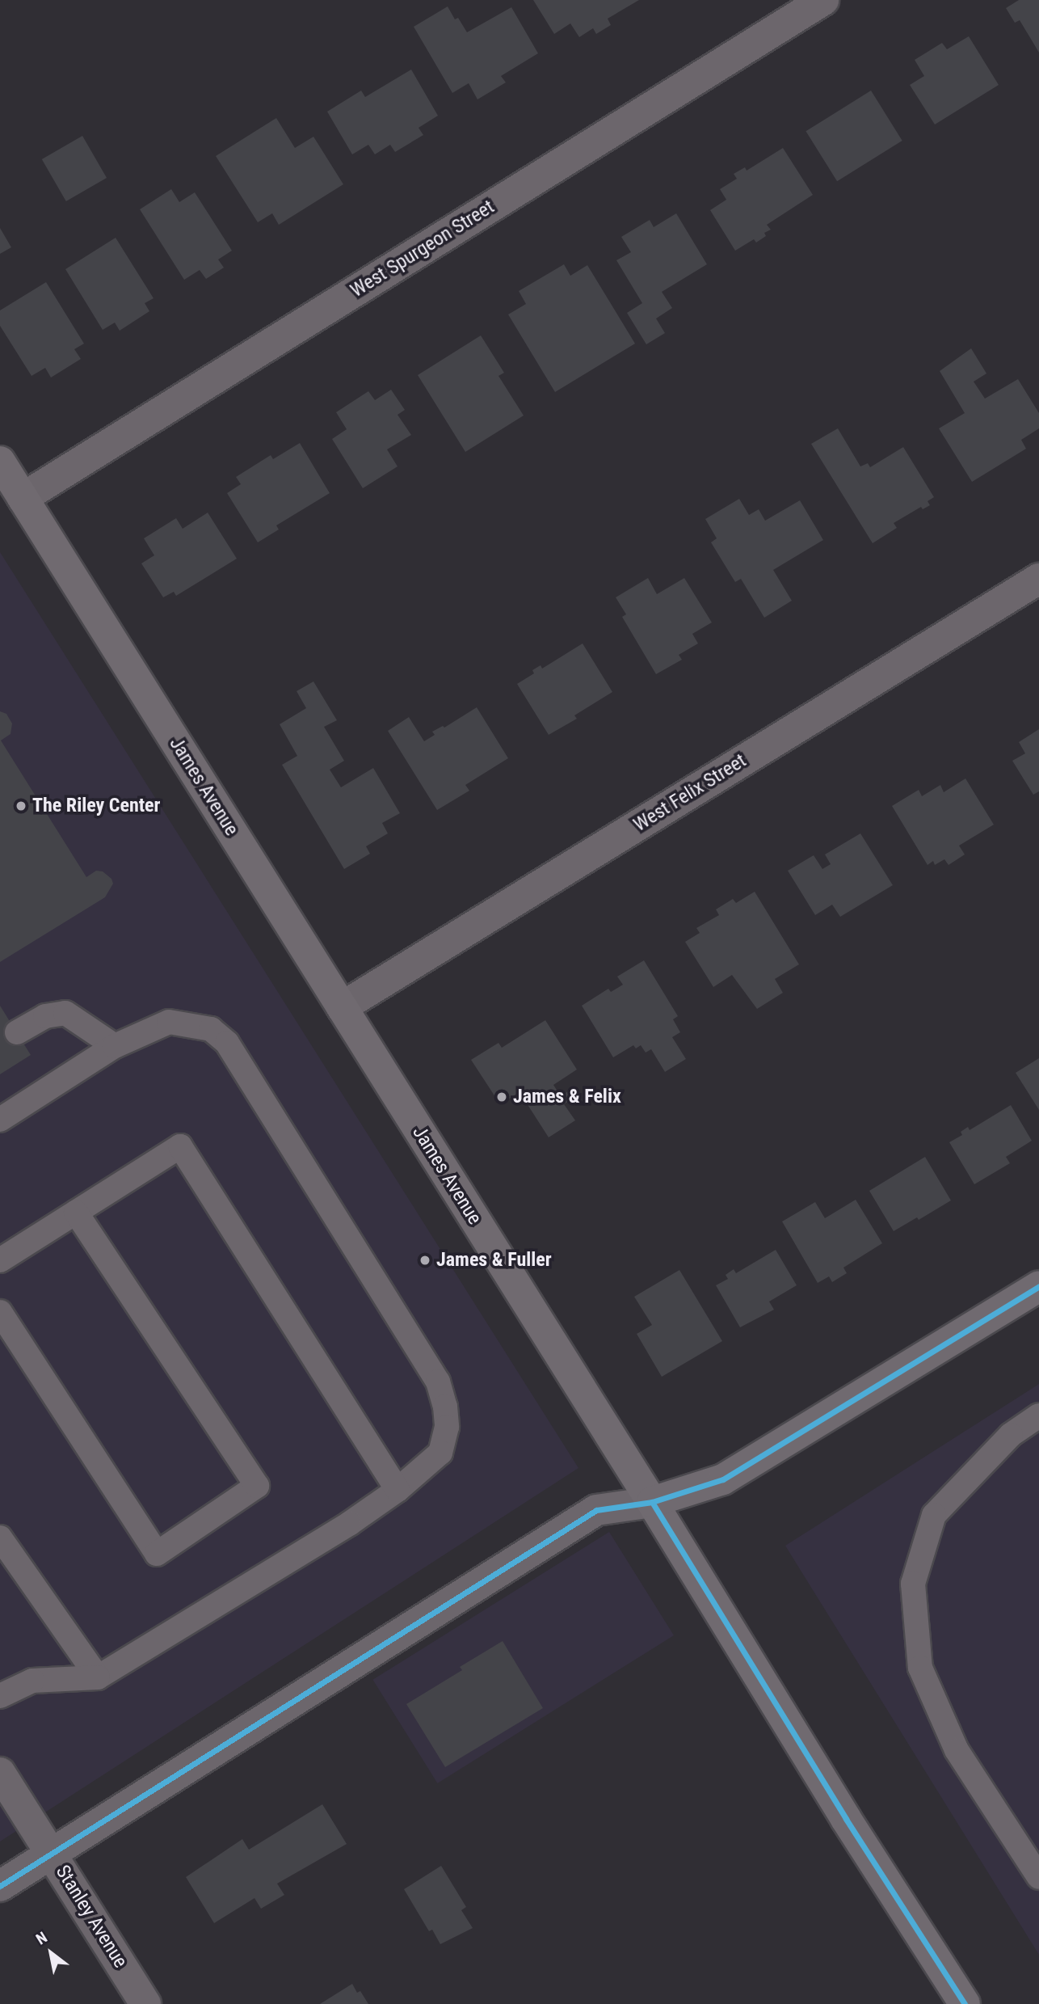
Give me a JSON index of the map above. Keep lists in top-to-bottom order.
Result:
{
  "streets": {
    "main road": ["James Avenue"],
    "street": ["West Spurgeon Street", "West Felix Street", "Stanley Avenue"]
  },
  "crossings": [
    ["West Spurgeon Street", "James Avenue"],
    ["James Avenue", "West Felix Street"]
  ],
  "places": ["The Riley Center", "James & Felix", "James & Fuller"],
  "north": "top left"
}
